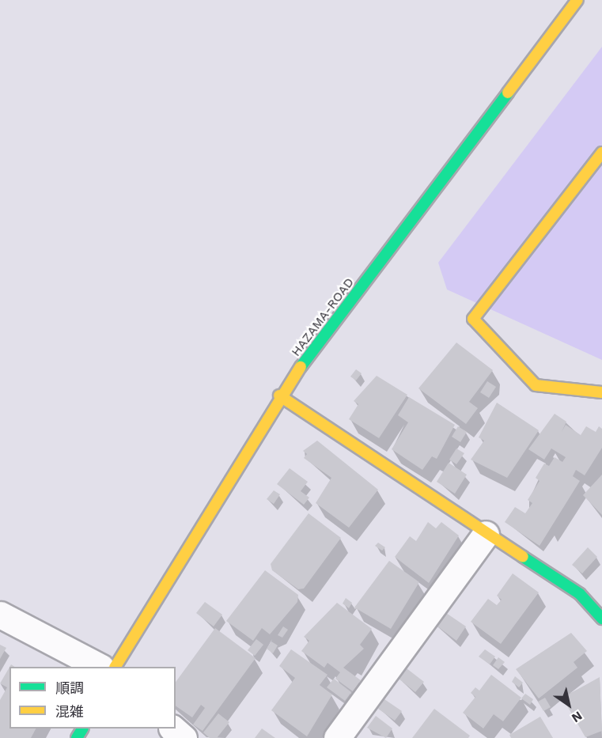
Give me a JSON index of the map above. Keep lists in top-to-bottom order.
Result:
{
  "streets": {
    "street": ["HAZAMA-ROAD"]
  },
  "legend": ["順調", "混雑"],
  "north": "bottom right"
}
